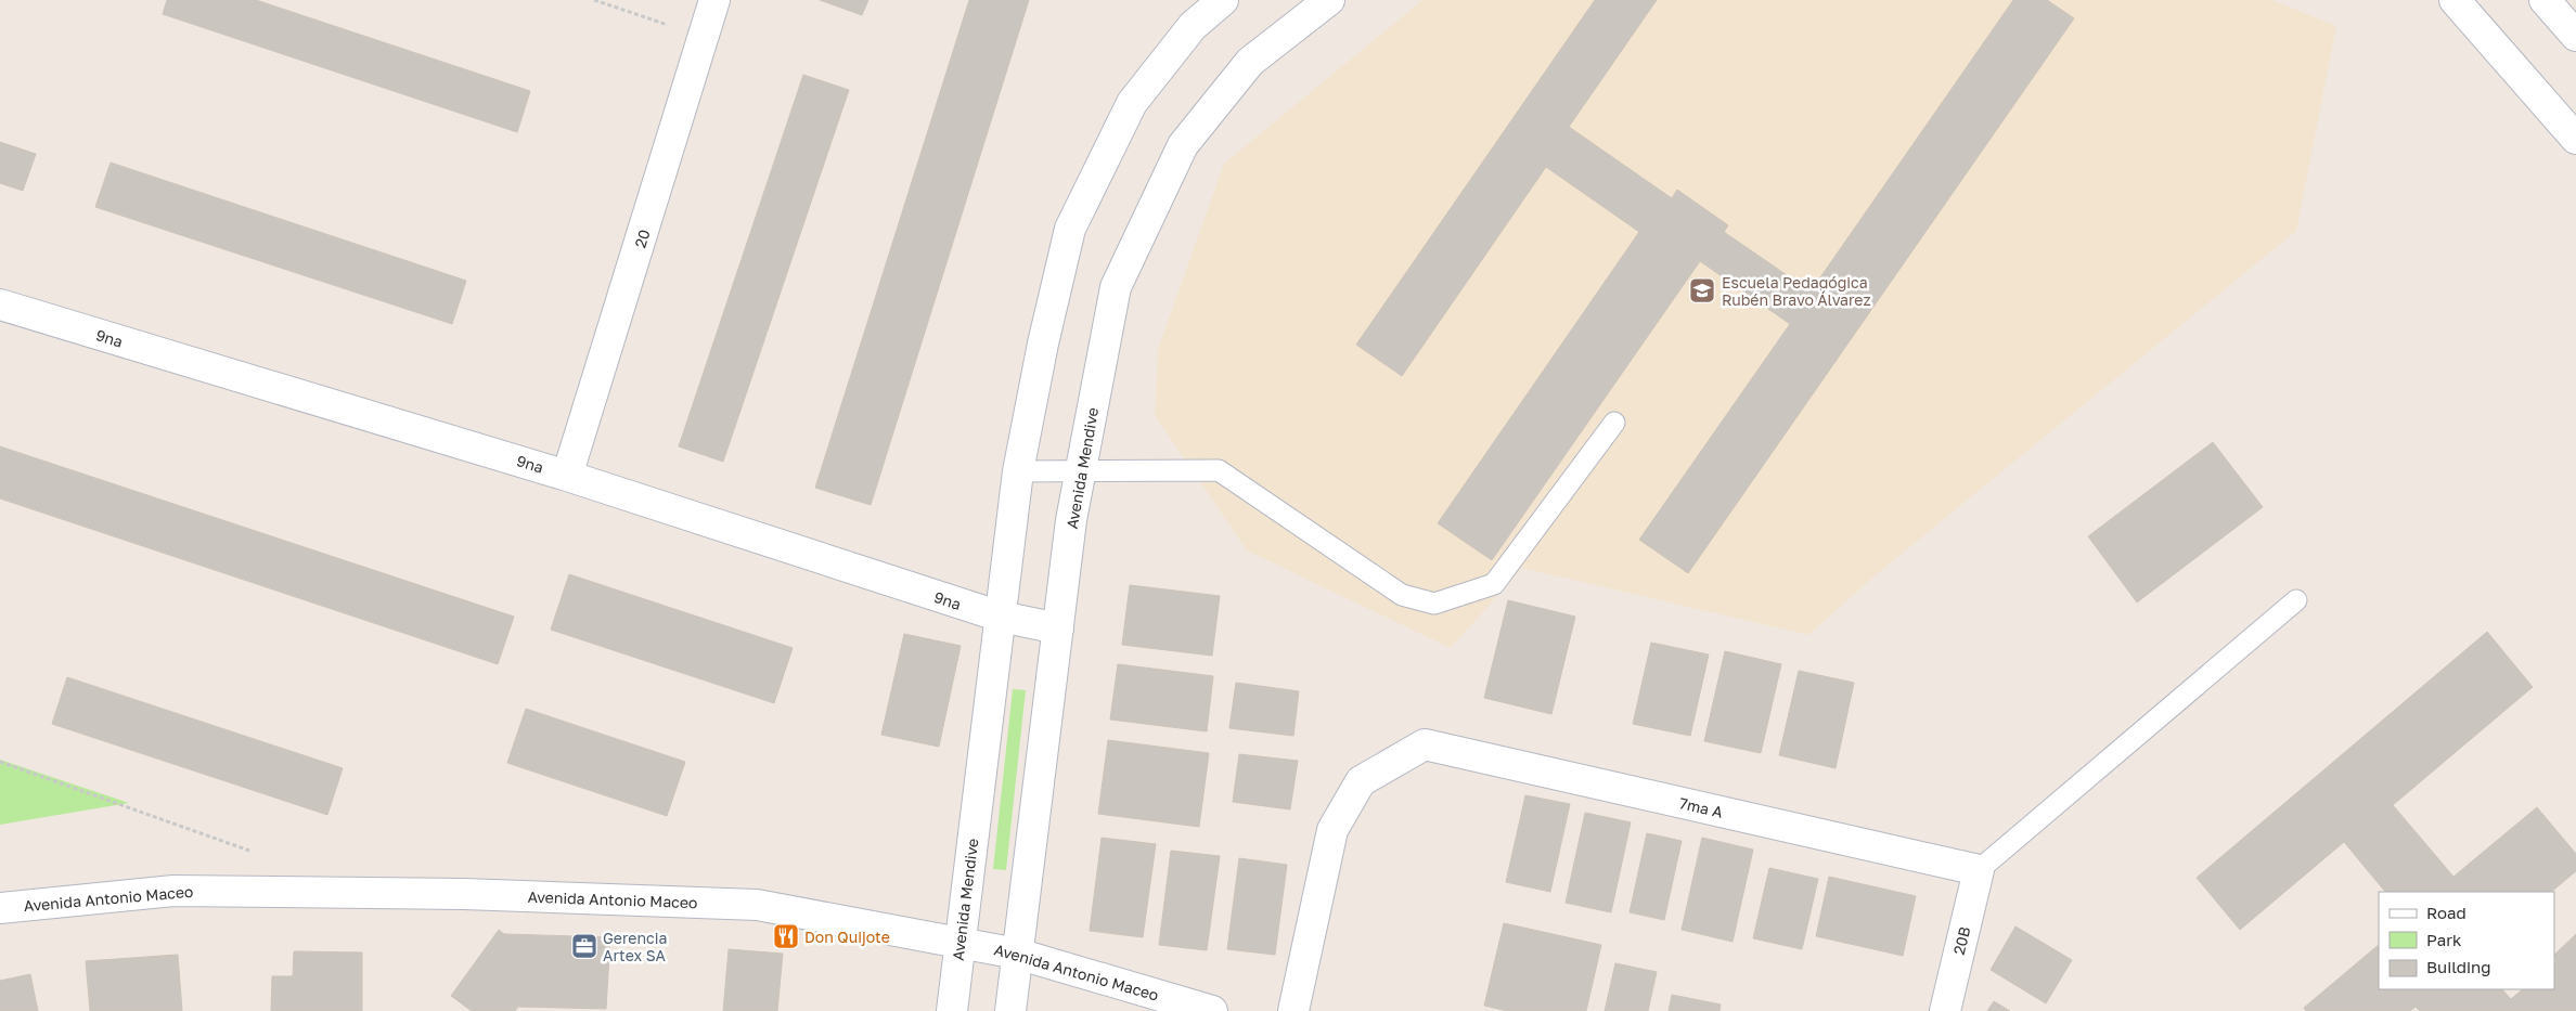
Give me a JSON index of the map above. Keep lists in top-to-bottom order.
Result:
{
  "streets": {
    "street": [
      "20",
      "9na",
      "Avenida Mendive",
      "7ma A",
      "Avenida Antonio Maceo",
      "20B"
    ]
  },
  "crossings": [
    ["20", "9na"],
    ["9na", "Avenida Mendive"],
    ["Avenida Mendive", "Avenida Antonio Maceo"],
    ["7ma A", "20B"]
  ],
  "places": {
    "school or university": ["Escuela Pedagógica Rubén Bravo Álvarez"],
    "restaurant": ["Don Quijote"],
    "office": ["Gerencia Artex SA"]
  },
  "legend": ["Road", "Park", "Building"]
}
